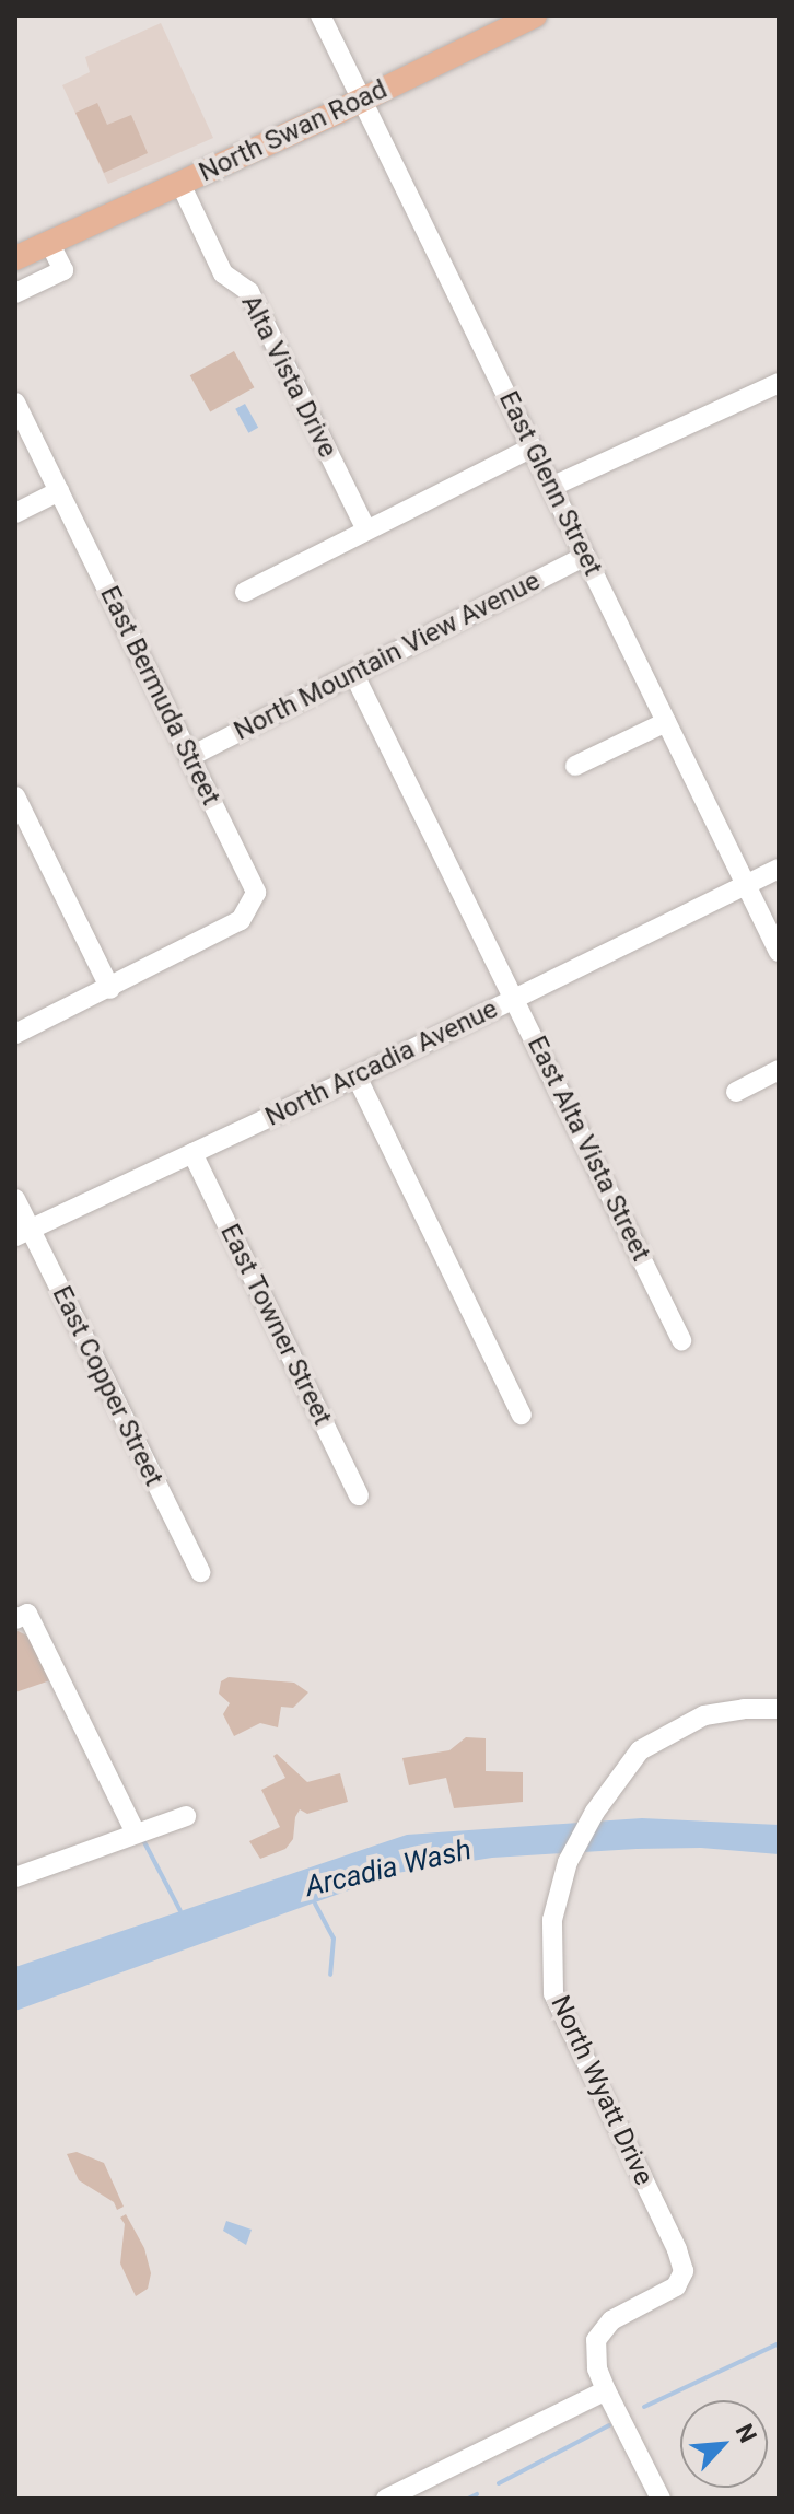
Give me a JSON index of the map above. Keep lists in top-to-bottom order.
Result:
{
  "streets": {
    "main road": ["North Swan Road"],
    "street": [
      "Alta Vista Drive",
      "East Glenn Street",
      "North Mountain View Avenue",
      "East Bermuda Street",
      "North Arcadia Avenue",
      "East Alta Vista Street",
      "East Towner Street",
      "East Copper Street",
      "North Wyatt Drive"
    ]
  },
  "crossings": [
    ["North Swan Road", "Alta Vista Drive"],
    ["North Swan Road", "East Glenn Street"],
    ["East Glenn Street", "North Mountain View Avenue"],
    ["East Glenn Street", "North Arcadia Avenue"],
    ["North Mountain View Avenue", "East Bermuda Street"],
    ["North Mountain View Avenue", "East Alta Vista Street"],
    ["North Arcadia Avenue", "East Alta Vista Street"],
    ["North Arcadia Avenue", "East Towner Street"],
    ["North Arcadia Avenue", "East Copper Street"]
  ],
  "water": ["Arcadia Wash"],
  "north": "top right"
}
